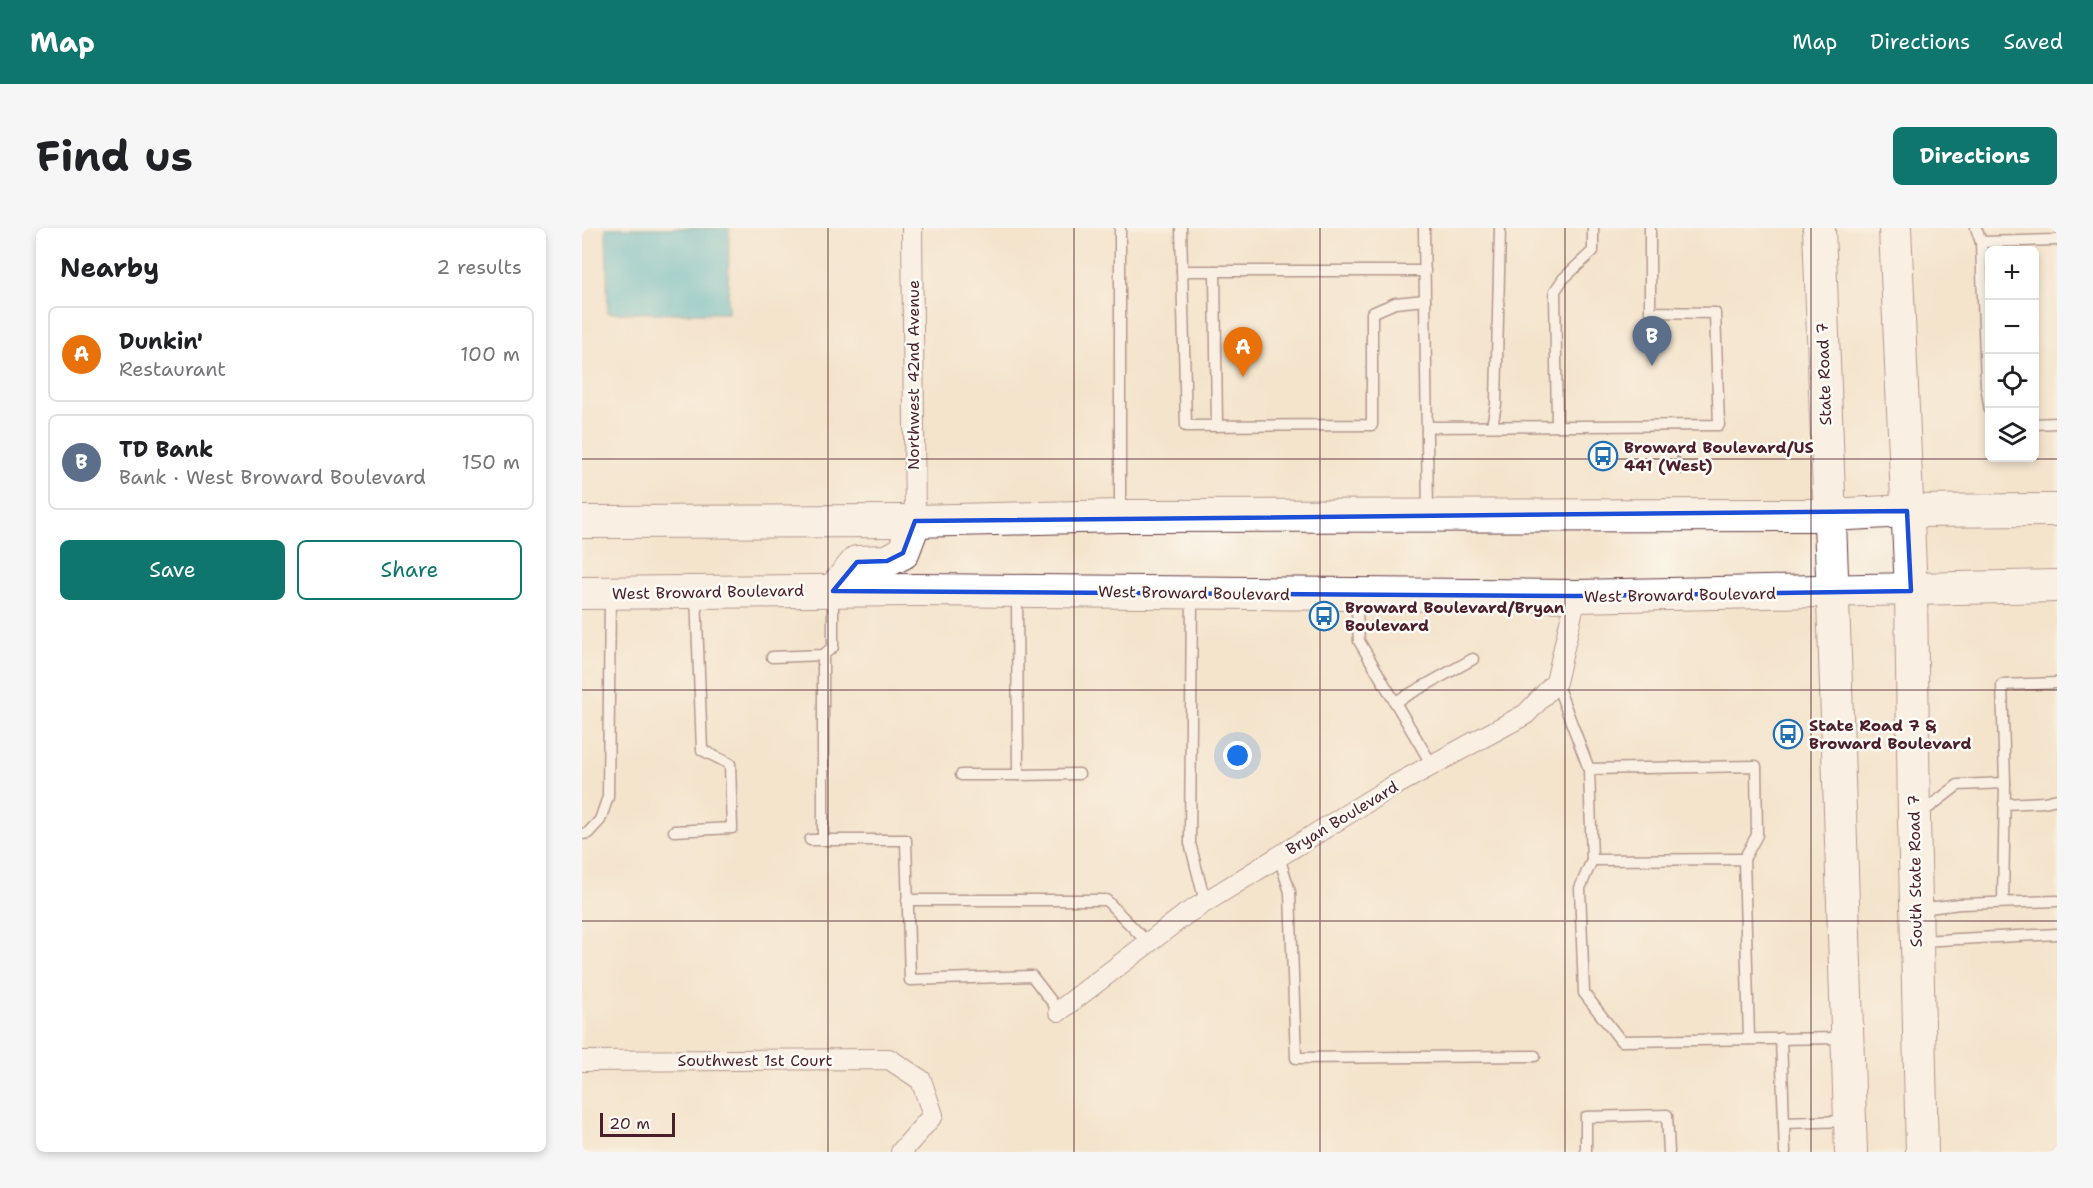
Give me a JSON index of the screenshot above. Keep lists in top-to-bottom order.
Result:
{
  "streets": {
    "main road": ["State Road 7", "West Broward Boulevard", "South State Road 7"],
    "street": ["Northwest 42nd Avenue", "Bryan Boulevard", "Southwest 1st Court"]
  },
  "crossings": [
    ["State Road 7", "West Broward Boulevard"],
    ["West Broward Boulevard", "South State Road 7"]
  ],
  "places": {
    "bus stop": ["Broward Boulevard/US 441 (West)", "Broward Boulevard/Bryan Boulevard", "State Road 7 & Broward Boulevard"]
  },
  "scale_bar": "20 m",
  "page": {
    "header": "Map",
    "nav": ["Map", "Directions", "Saved"],
    "buttons": [
      "Directions",
      ["Save", "Share"]
    ],
    "title": "Find us",
    "heading": ["Nearby", "2 results"],
    "map_buttons": ["+", "−"],
    "list": [
      {
        "mark": "A",
        "name": "Dunkin'",
        "note": "Restaurant",
        "value": "100 m"
      },
      {
        "mark": "B",
        "name": "TD Bank",
        "note": "Bank · West Broward Boulevard",
        "value": "150 m"
      }
    ],
    "pins": ["B", "A"],
    "scale": "20 m"
  }
}
